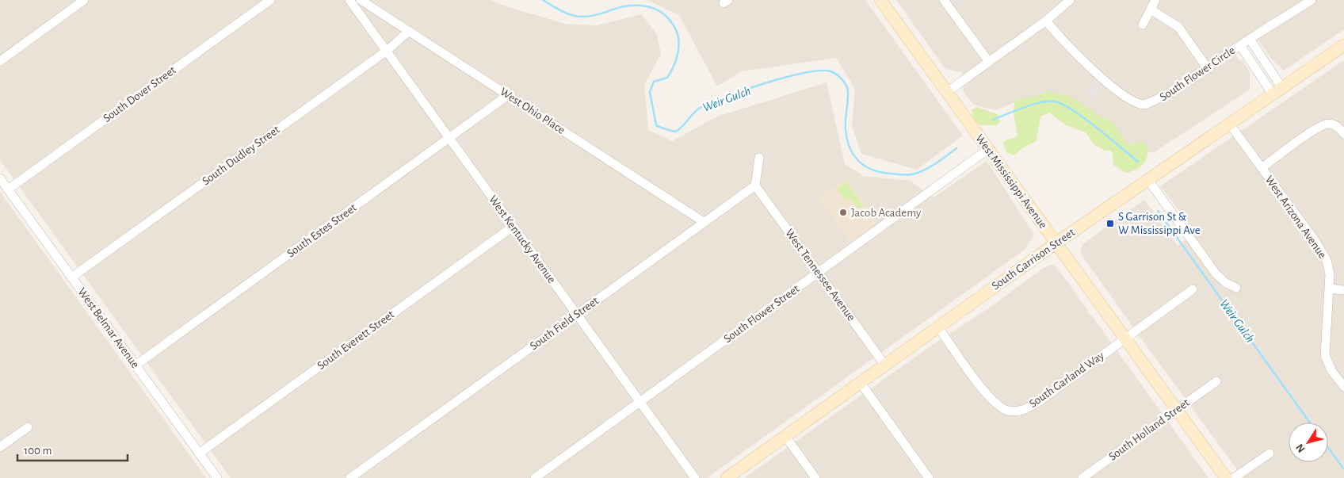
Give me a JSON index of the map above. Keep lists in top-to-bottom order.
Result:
{
  "streets": {
    "main road": ["West Mississippi Avenue", "South Garrison Street"],
    "street": [
      "South Flower Circle",
      "South Dover Street",
      "West Ohio Place",
      "South Dudley Street",
      "West Arizona Avenue",
      "South Estes Street",
      "West Kentucky Avenue",
      "West Tennessee Avenue",
      "South Flower Street",
      "South Field Street",
      "West Belmar Avenue",
      "South Everett Street",
      "South Garland Way",
      "South Holland Street"
    ]
  },
  "crossings": [
    ["South Flower Circle", "South Garrison Street"],
    ["South Dover Street", "West Belmar Avenue"],
    ["West Ohio Place", "South Dudley Street"],
    ["West Ohio Place", "South Estes Street"],
    ["West Ohio Place", "South Field Street"],
    ["South Dudley Street", "West Kentucky Avenue"],
    ["South Dudley Street", "West Belmar Avenue"],
    ["West Mississippi Avenue", "South Garrison Street"],
    ["West Mississippi Avenue", "South Flower Street"],
    ["West Mississippi Avenue", "South Garland Way"],
    ["West Mississippi Avenue", "South Holland Street"],
    ["West Arizona Avenue", "South Garrison Street"],
    ["South Estes Street", "West Kentucky Avenue"],
    ["South Estes Street", "West Belmar Avenue"],
    ["West Kentucky Avenue", "South Flower Street"],
    ["West Kentucky Avenue", "South Field Street"],
    ["West Kentucky Avenue", "South Everett Street"],
    ["South Garrison Street", "West Tennessee Avenue"],
    ["South Garrison Street", "South Garland Way"],
    ["West Tennessee Avenue", "South Flower Street"],
    ["West Tennessee Avenue", "South Field Street"],
    ["West Belmar Avenue", "South Everett Street"]
  ],
  "water": ["Weir Gulch"],
  "places": {
    "other": ["Jacob Academy"],
    "transit": ["S Garrison St & W Mississippi Ave"]
  },
  "scale_bar": "100 m",
  "north": "bottom left"
}
